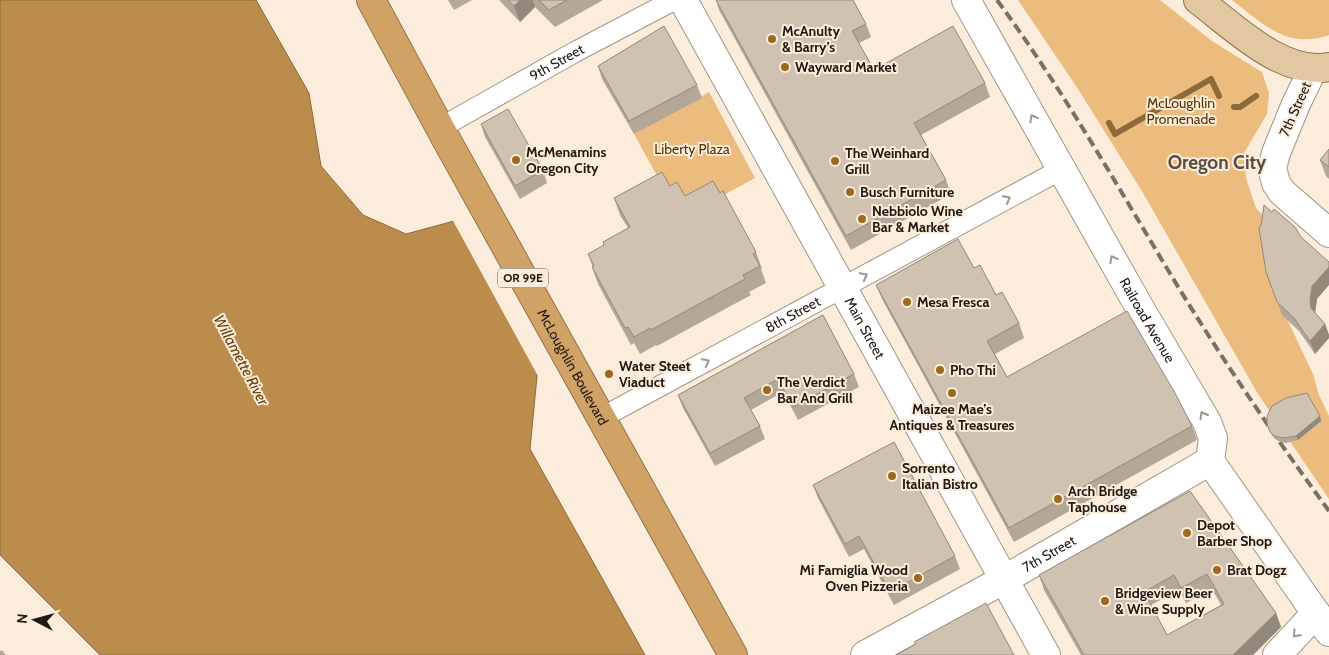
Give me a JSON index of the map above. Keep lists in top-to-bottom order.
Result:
{
  "streets": {
    "highway": ["OR 99E", "McLoughlin Boulevard"],
    "main road": ["7th Street", "Railroad Avenue", "Main Street"],
    "street": ["9th Street", "8th Street"]
  },
  "crossings": [
    ["9th Street", "McLoughlin Boulevard"],
    ["7th Street", "Railroad Avenue"],
    ["7th Street", "Main Street"],
    ["8th Street", "Railroad Avenue"],
    ["8th Street", "Main Street"],
    ["8th Street", "McLoughlin Boulevard"]
  ],
  "one_way": ["8th Street", "Railroad Avenue"],
  "districts": ["Oregon City"],
  "water": ["Willamette River"],
  "parks": ["McLoughlin Promenade", "Liberty Plaza"],
  "places": [
    "McAnulty & Barry’s",
    "Wayward Market",
    "McMenamins Oregon City",
    "The Weinhard Grill",
    "Busch Furniture",
    "Nebbiolo Wine Bar & Market",
    "Mesa Fresca",
    "Pho Thi",
    "Water Steet Viaduct",
    "The Verdict Bar And Grill",
    "Maizee Mae’s Antiques & Treasures",
    "Sorrento Italian Bistro",
    "Arch Bridge Taphouse",
    "Depot Barber Shop",
    "Brat Dogz",
    "Mi Famiglia Wood Oven Pizzeria",
    "Bridgeview Beer & Wine Supply"
  ],
  "north": "left"
}
